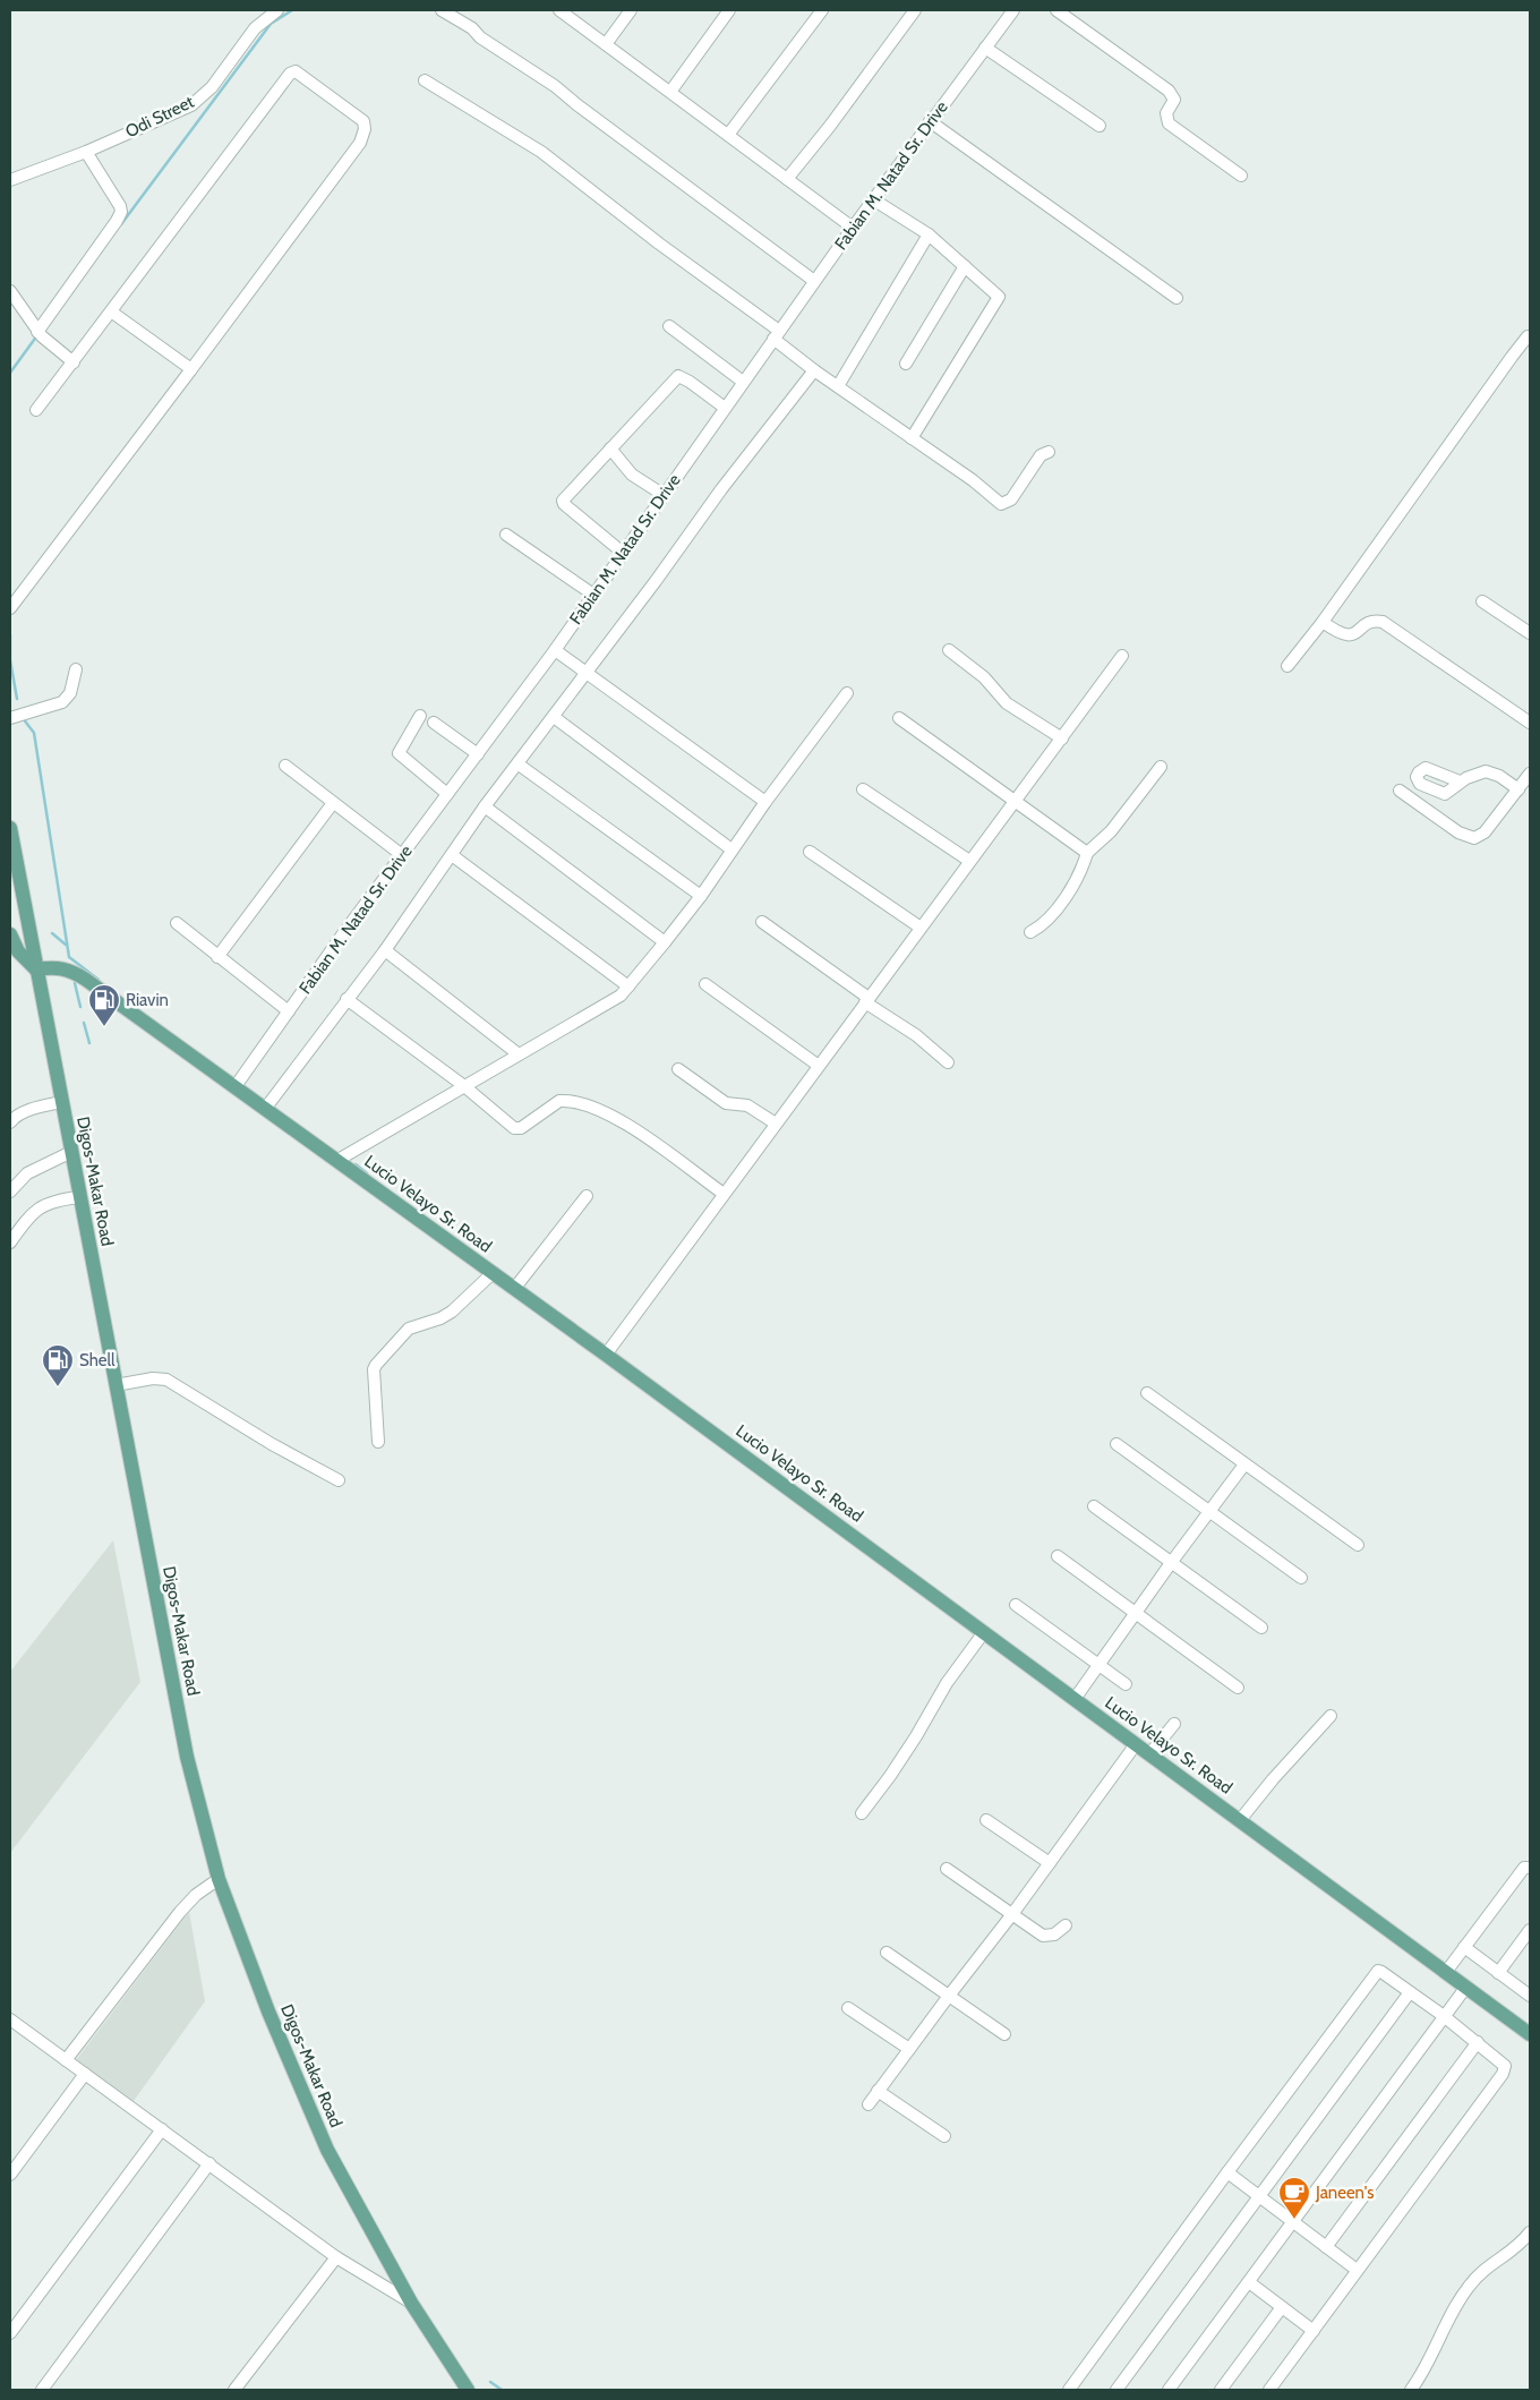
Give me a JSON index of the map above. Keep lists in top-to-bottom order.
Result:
{
  "streets": {
    "main road": ["Digos-Makar Road", "Lucio Velayo Sr. Road"],
    "street": ["Odi Street", "Fabian M. Natad Sr. Drive"]
  },
  "crossings": [
    ["Fabian M. Natad Sr. Drive", "Lucio Velayo Sr. Road"],
    ["Digos-Makar Road", "Lucio Velayo Sr. Road"]
  ],
  "places": {
    "fuel station": ["Riavin", "Shell"],
    "cafe": ["Janeen's"]
  }
}
